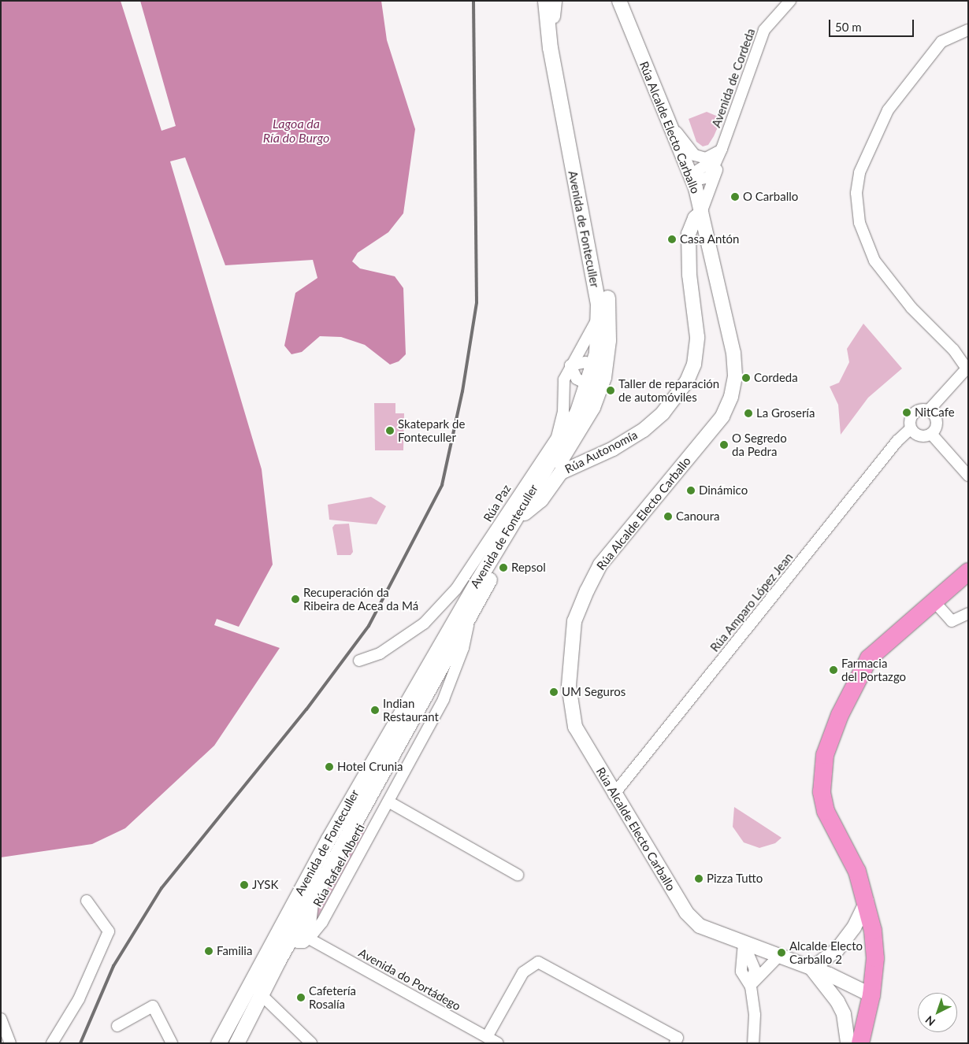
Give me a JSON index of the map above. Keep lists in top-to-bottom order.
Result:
{
  "streets": {
    "main road": ["Avenida de Fonteculler"],
    "street": [
      "Avenida de Cordeda",
      "Rúa Alcalde Electo Carballo",
      "Rúa Autonomía",
      "Rúa Paz",
      "Rúa Amparo López Jean",
      "Rúa Rafael Alberti",
      "Avenida do Portádego"
    ]
  },
  "crossings": [
    ["Avenida de Cordeda", "Rúa Alcalde Electo Carballo"],
    ["Avenida de Cordeda", "Rúa Autonomía"],
    ["Rúa Alcalde Electo Carballo", "Rúa Autonomía"],
    ["Rúa Alcalde Electo Carballo", "Rúa Amparo López Jean"],
    ["Avenida de Fonteculler", "Rúa Autonomía"],
    ["Avenida de Fonteculler", "Rúa Paz"],
    ["Avenida de Fonteculler", "Rúa Rafael Alberti"],
    ["Avenida de Fonteculler", "Avenida do Portádego"],
    ["Rúa Rafael Alberti", "Avenida do Portádego"]
  ],
  "water": ["Lagoa da Ría do Burgo"],
  "places": [
    "O Carballo",
    "Casa Antón",
    "Cordeda",
    "Taller de reparación de automóviles",
    "NitCafe",
    "La Grosería",
    "Skatepark de Fonteculler",
    "O Segredo da Pedra",
    "Dinámico",
    "Canoura",
    "Repsol",
    "Recuperación da Ribeira de Acea da Má",
    "Farmacia del Portazgo",
    "UM Seguros",
    "Indian Restaurant",
    "Hotel Crunia",
    "Pizza Tutto",
    "JYSK",
    "Familia",
    "Alcalde Electo Carballo 2",
    "Cafetería Rosalía"
  ],
  "scale_bar": "50 m",
  "north": "bottom left"
}
